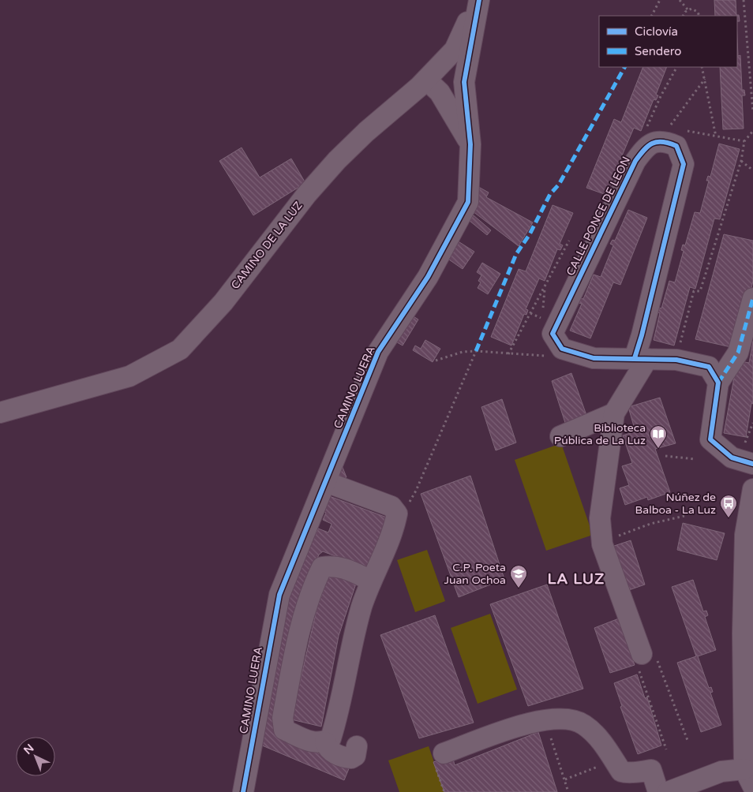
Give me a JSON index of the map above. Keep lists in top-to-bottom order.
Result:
{
  "streets": {
    "street": ["CALLE PONCE DE LEON", "CAMINO DE LA LUZ", "CAMINO LUERA"]
  },
  "crossings": [
    ["CAMINO DE LA LUZ", "CAMINO LUERA"]
  ],
  "districts": ["LA LUZ"],
  "places": {
    "library": ["Biblioteca Pública de La Luz"],
    "bus stop": ["Núñez de Balboa - La Luz"],
    "school or university": ["C.P. Poeta Juan Ochoa"]
  },
  "legend": ["Ciclovía", "Sendero"],
  "north": "top left"
}
